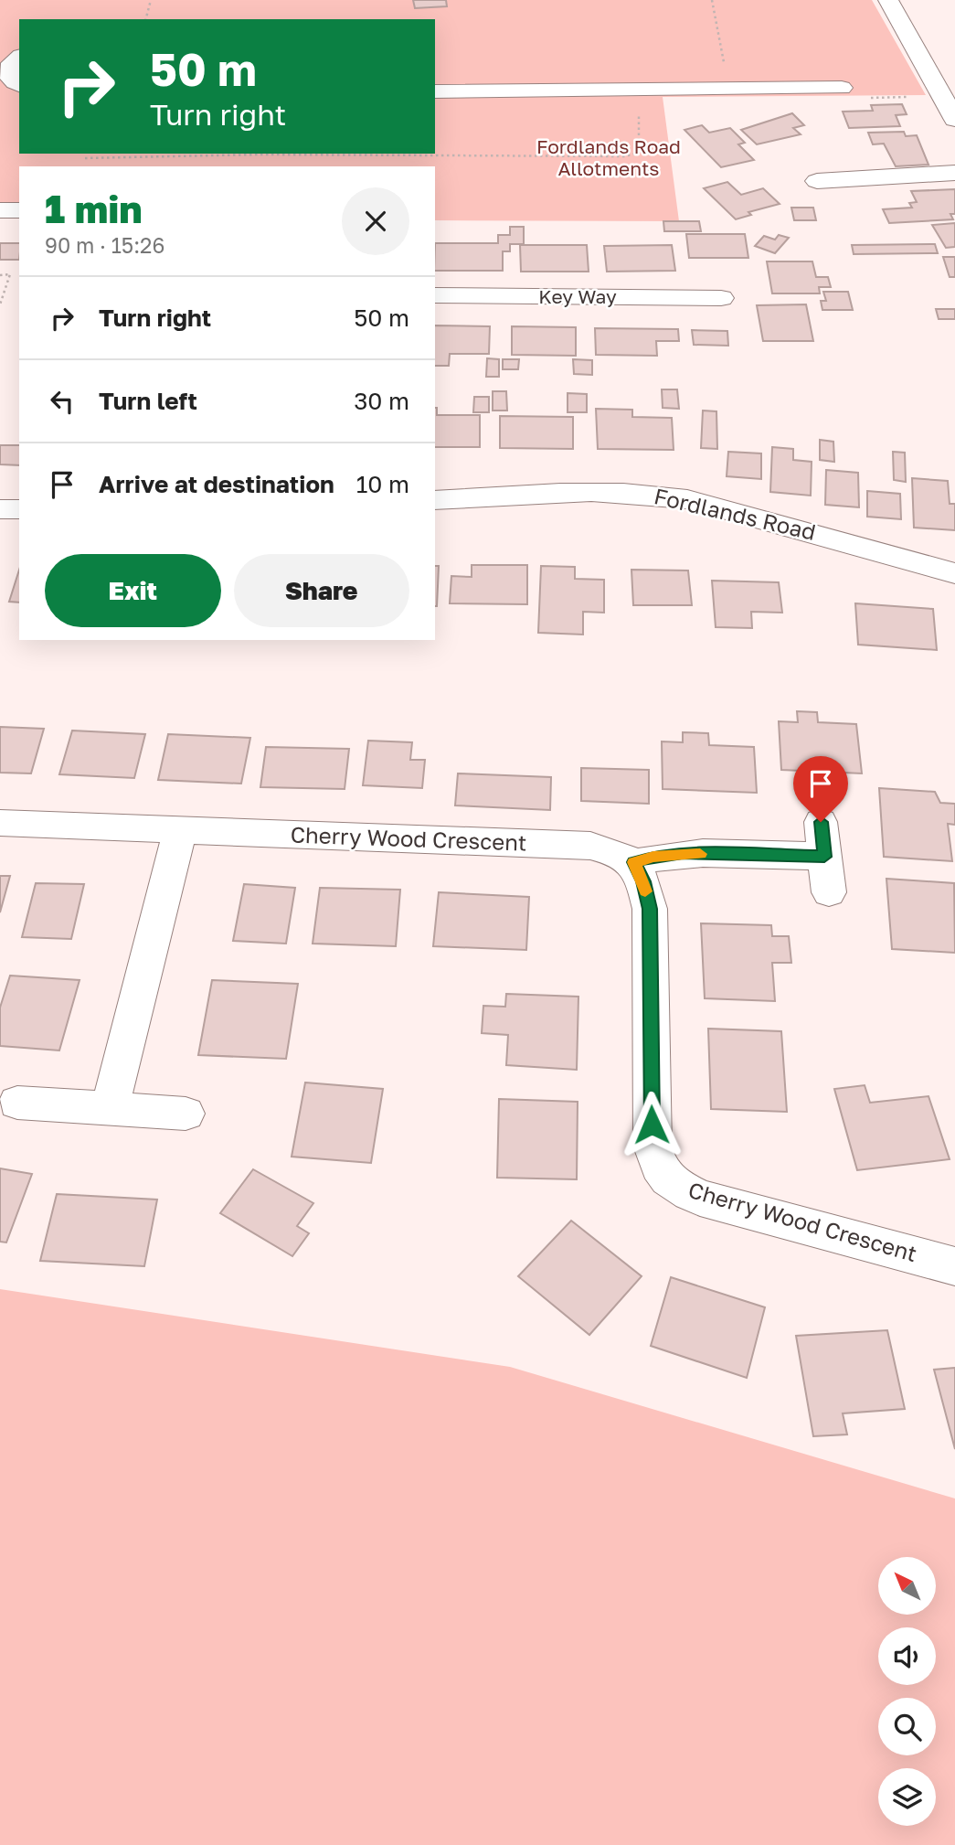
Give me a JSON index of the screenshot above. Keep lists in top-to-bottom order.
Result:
{
  "streets": {
    "street": ["Key Way", "Fordlands Road", "Cherry Wood Crescent"]
  },
  "parks": ["Fordlands Road Allotments"],
  "north": "top left",
  "page": {
    "turn": ["50 m", "Turn right"],
    "heading": ["1 min", "90 m · 15:26"],
    "list": [
      {
        "name": "Turn right",
        "value": "50 m"
      },
      {
        "name": "Turn left",
        "value": "30 m"
      },
      {
        "name": "Arrive at destination",
        "value": "10 m"
      }
    ],
    "buttons": ["Exit", "Share"]
  }
}
